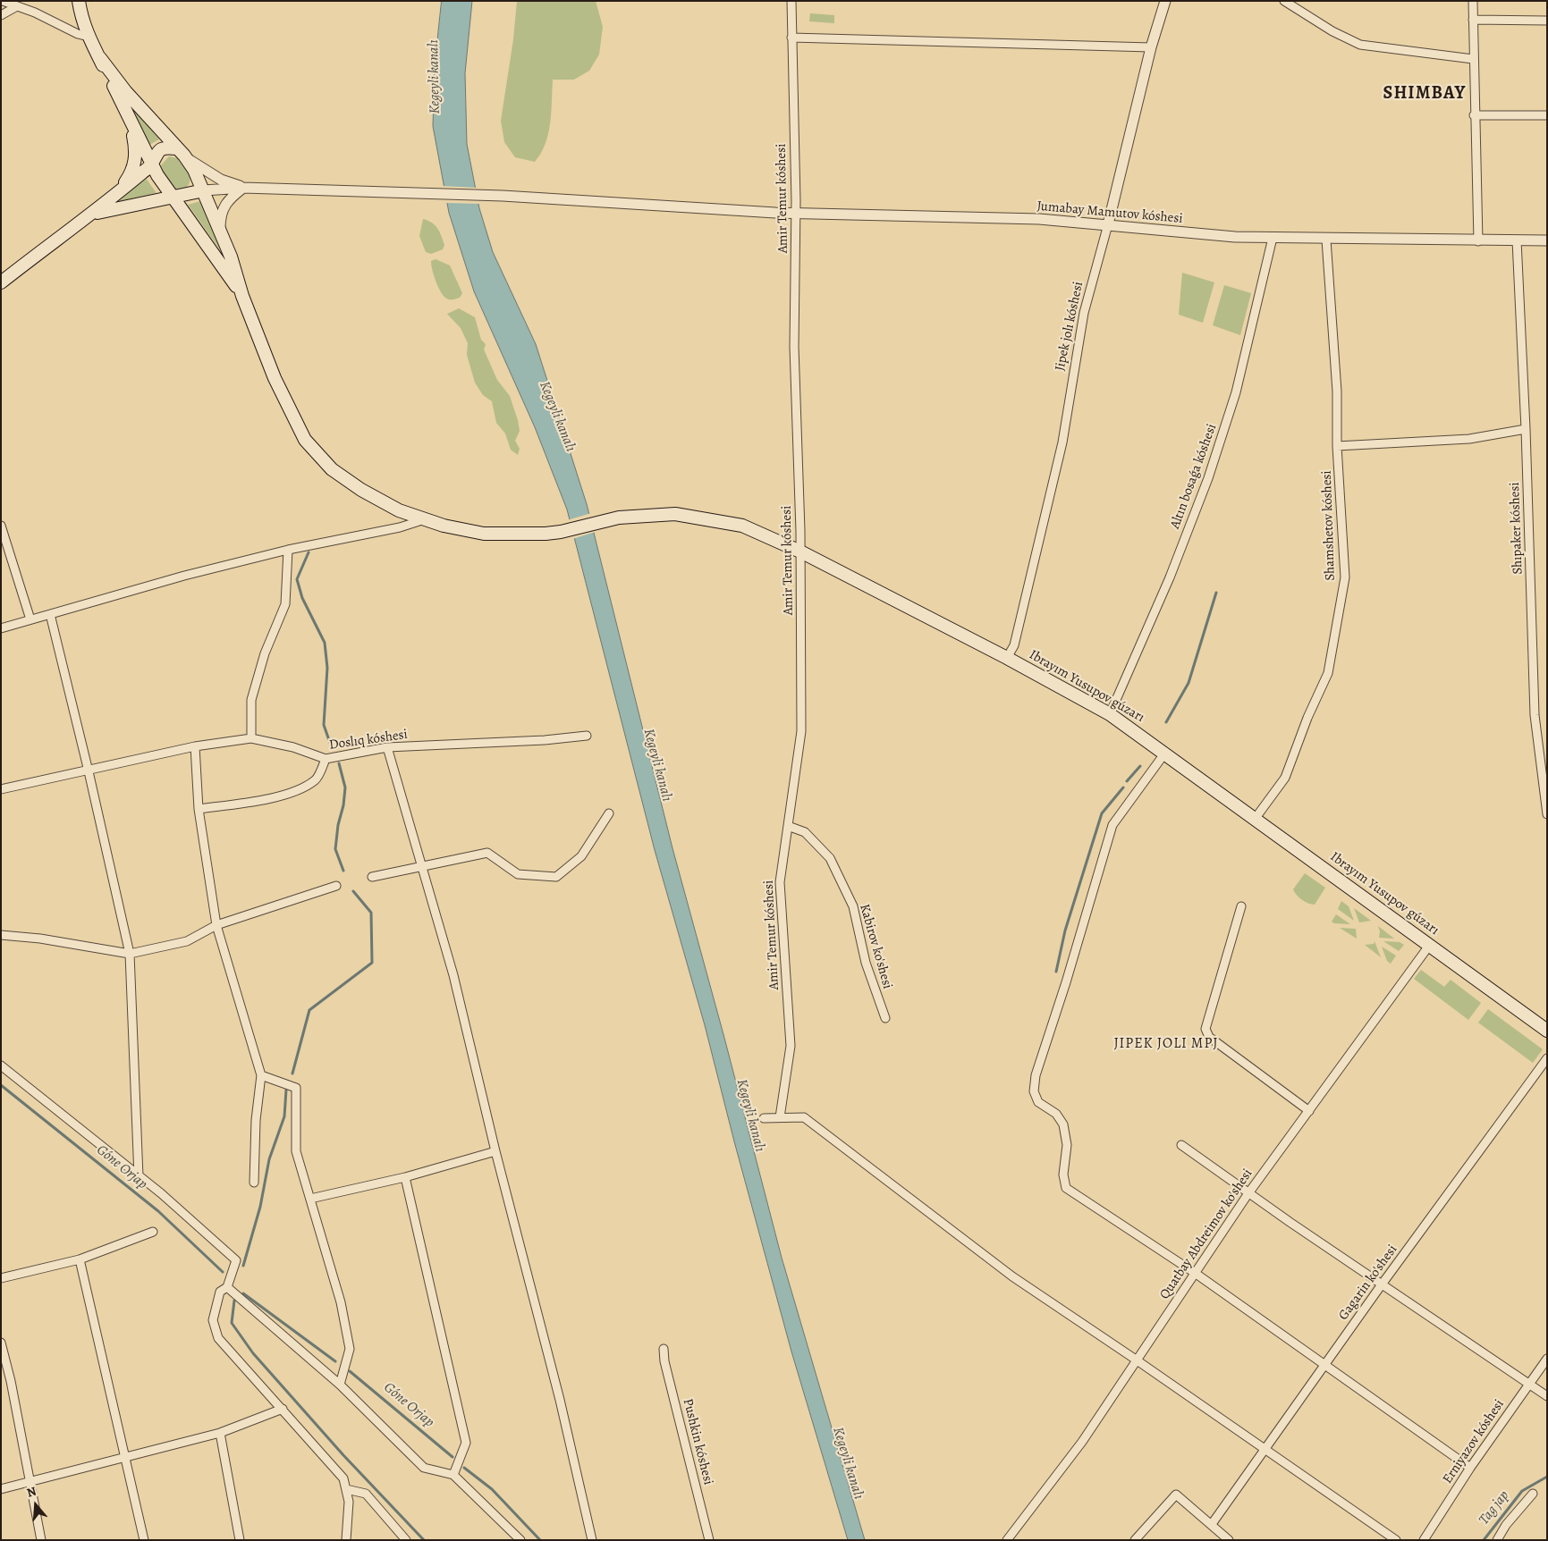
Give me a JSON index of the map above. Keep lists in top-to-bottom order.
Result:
{
  "streets": {
    "main road": ["Ibrayım Yusupov gúzarı"],
    "street": [
      "Amir Temur kóshesi",
      "Jumabay Mamutov kóshesi",
      "Jipek jolı kóshesi",
      "Altın bosaǵa kóshesi",
      "Shamshetov kóshesi",
      "Shıpaker kóshesi",
      "Doslıq kóshesi",
      "Kabirov ko'shesi",
      "Quatbay Abdreimov ko'shesi",
      "Gagarin ko'shesi",
      "Pushkin kóshesi",
      "Erniyazov kóshesi"
    ]
  },
  "crossings": [
    ["Amir Temur kóshesi", "Jumabay Mamutov kóshesi"],
    ["Amir Temur kóshesi", "Ibrayım Yusupov gúzarı"],
    ["Amir Temur kóshesi", "Kabirov ko'shesi"],
    ["Jumabay Mamutov kóshesi", "Jipek jolı kóshesi"],
    ["Jumabay Mamutov kóshesi", "Altın bosaǵa kóshesi"],
    ["Jumabay Mamutov kóshesi", "Shamshetov kóshesi"],
    ["Jumabay Mamutov kóshesi", "Shıpaker kóshesi"],
    ["Jipek jolı kóshesi", "Ibrayım Yusupov gúzarı"],
    ["Altın bosaǵa kóshesi", "Ibrayım Yusupov gúzarı"],
    ["Shamshetov kóshesi", "Ibrayım Yusupov gúzarı"],
    ["Ibrayım Yusupov gúzarı", "Quatbay Abdreimov ko'shesi"]
  ],
  "districts": ["SHIMBAY", "JIPEK JOLI MPJ"],
  "water": ["Kegeyli kanalı", "Góne Orjap", "Tag jap"],
  "north": "top"
}
